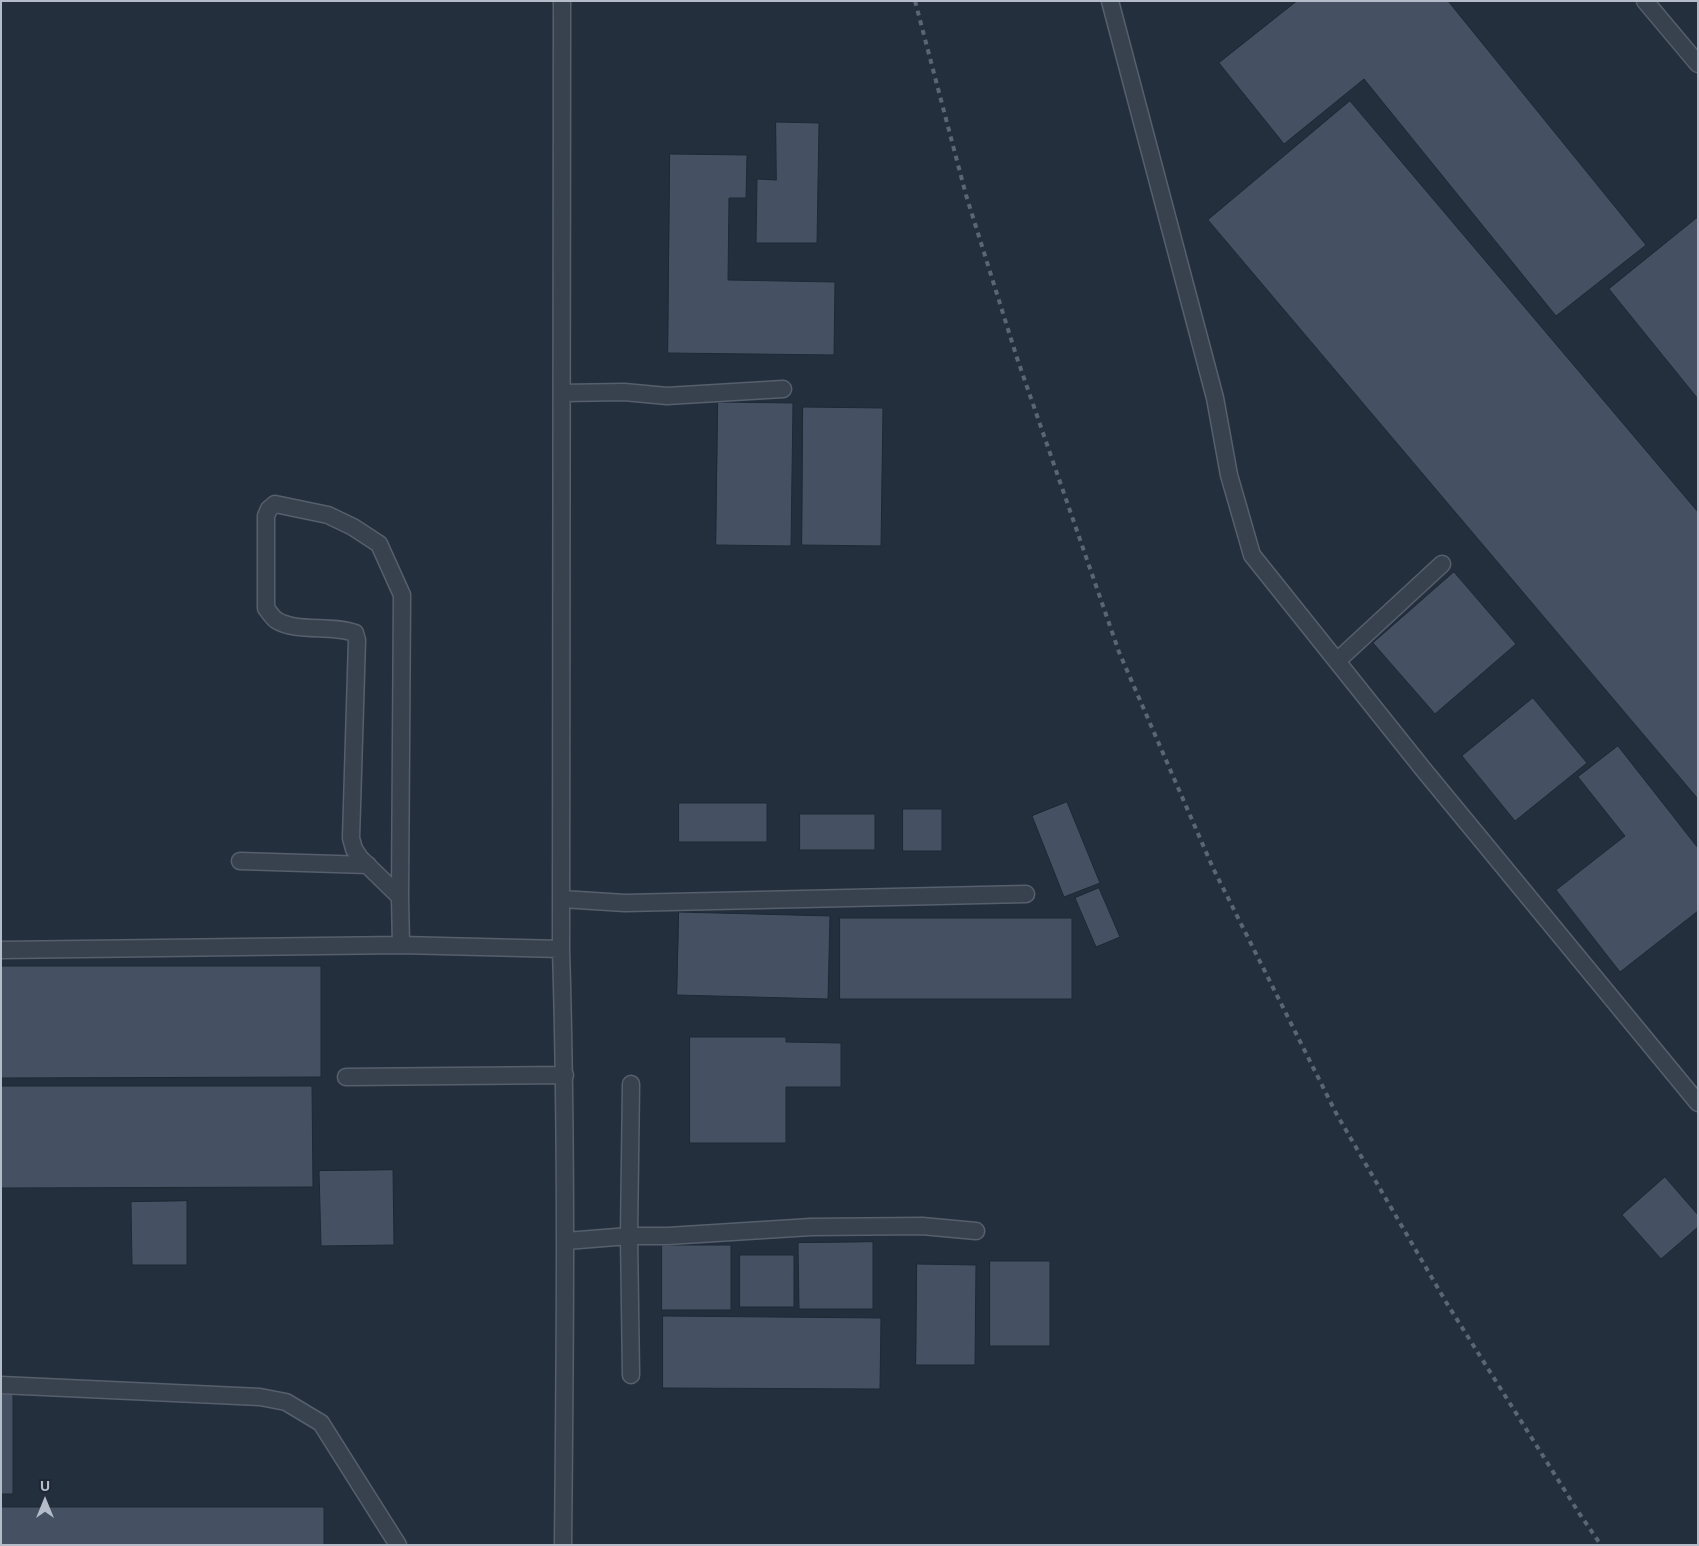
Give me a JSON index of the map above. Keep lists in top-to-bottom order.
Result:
{
  "north": "top"
}
